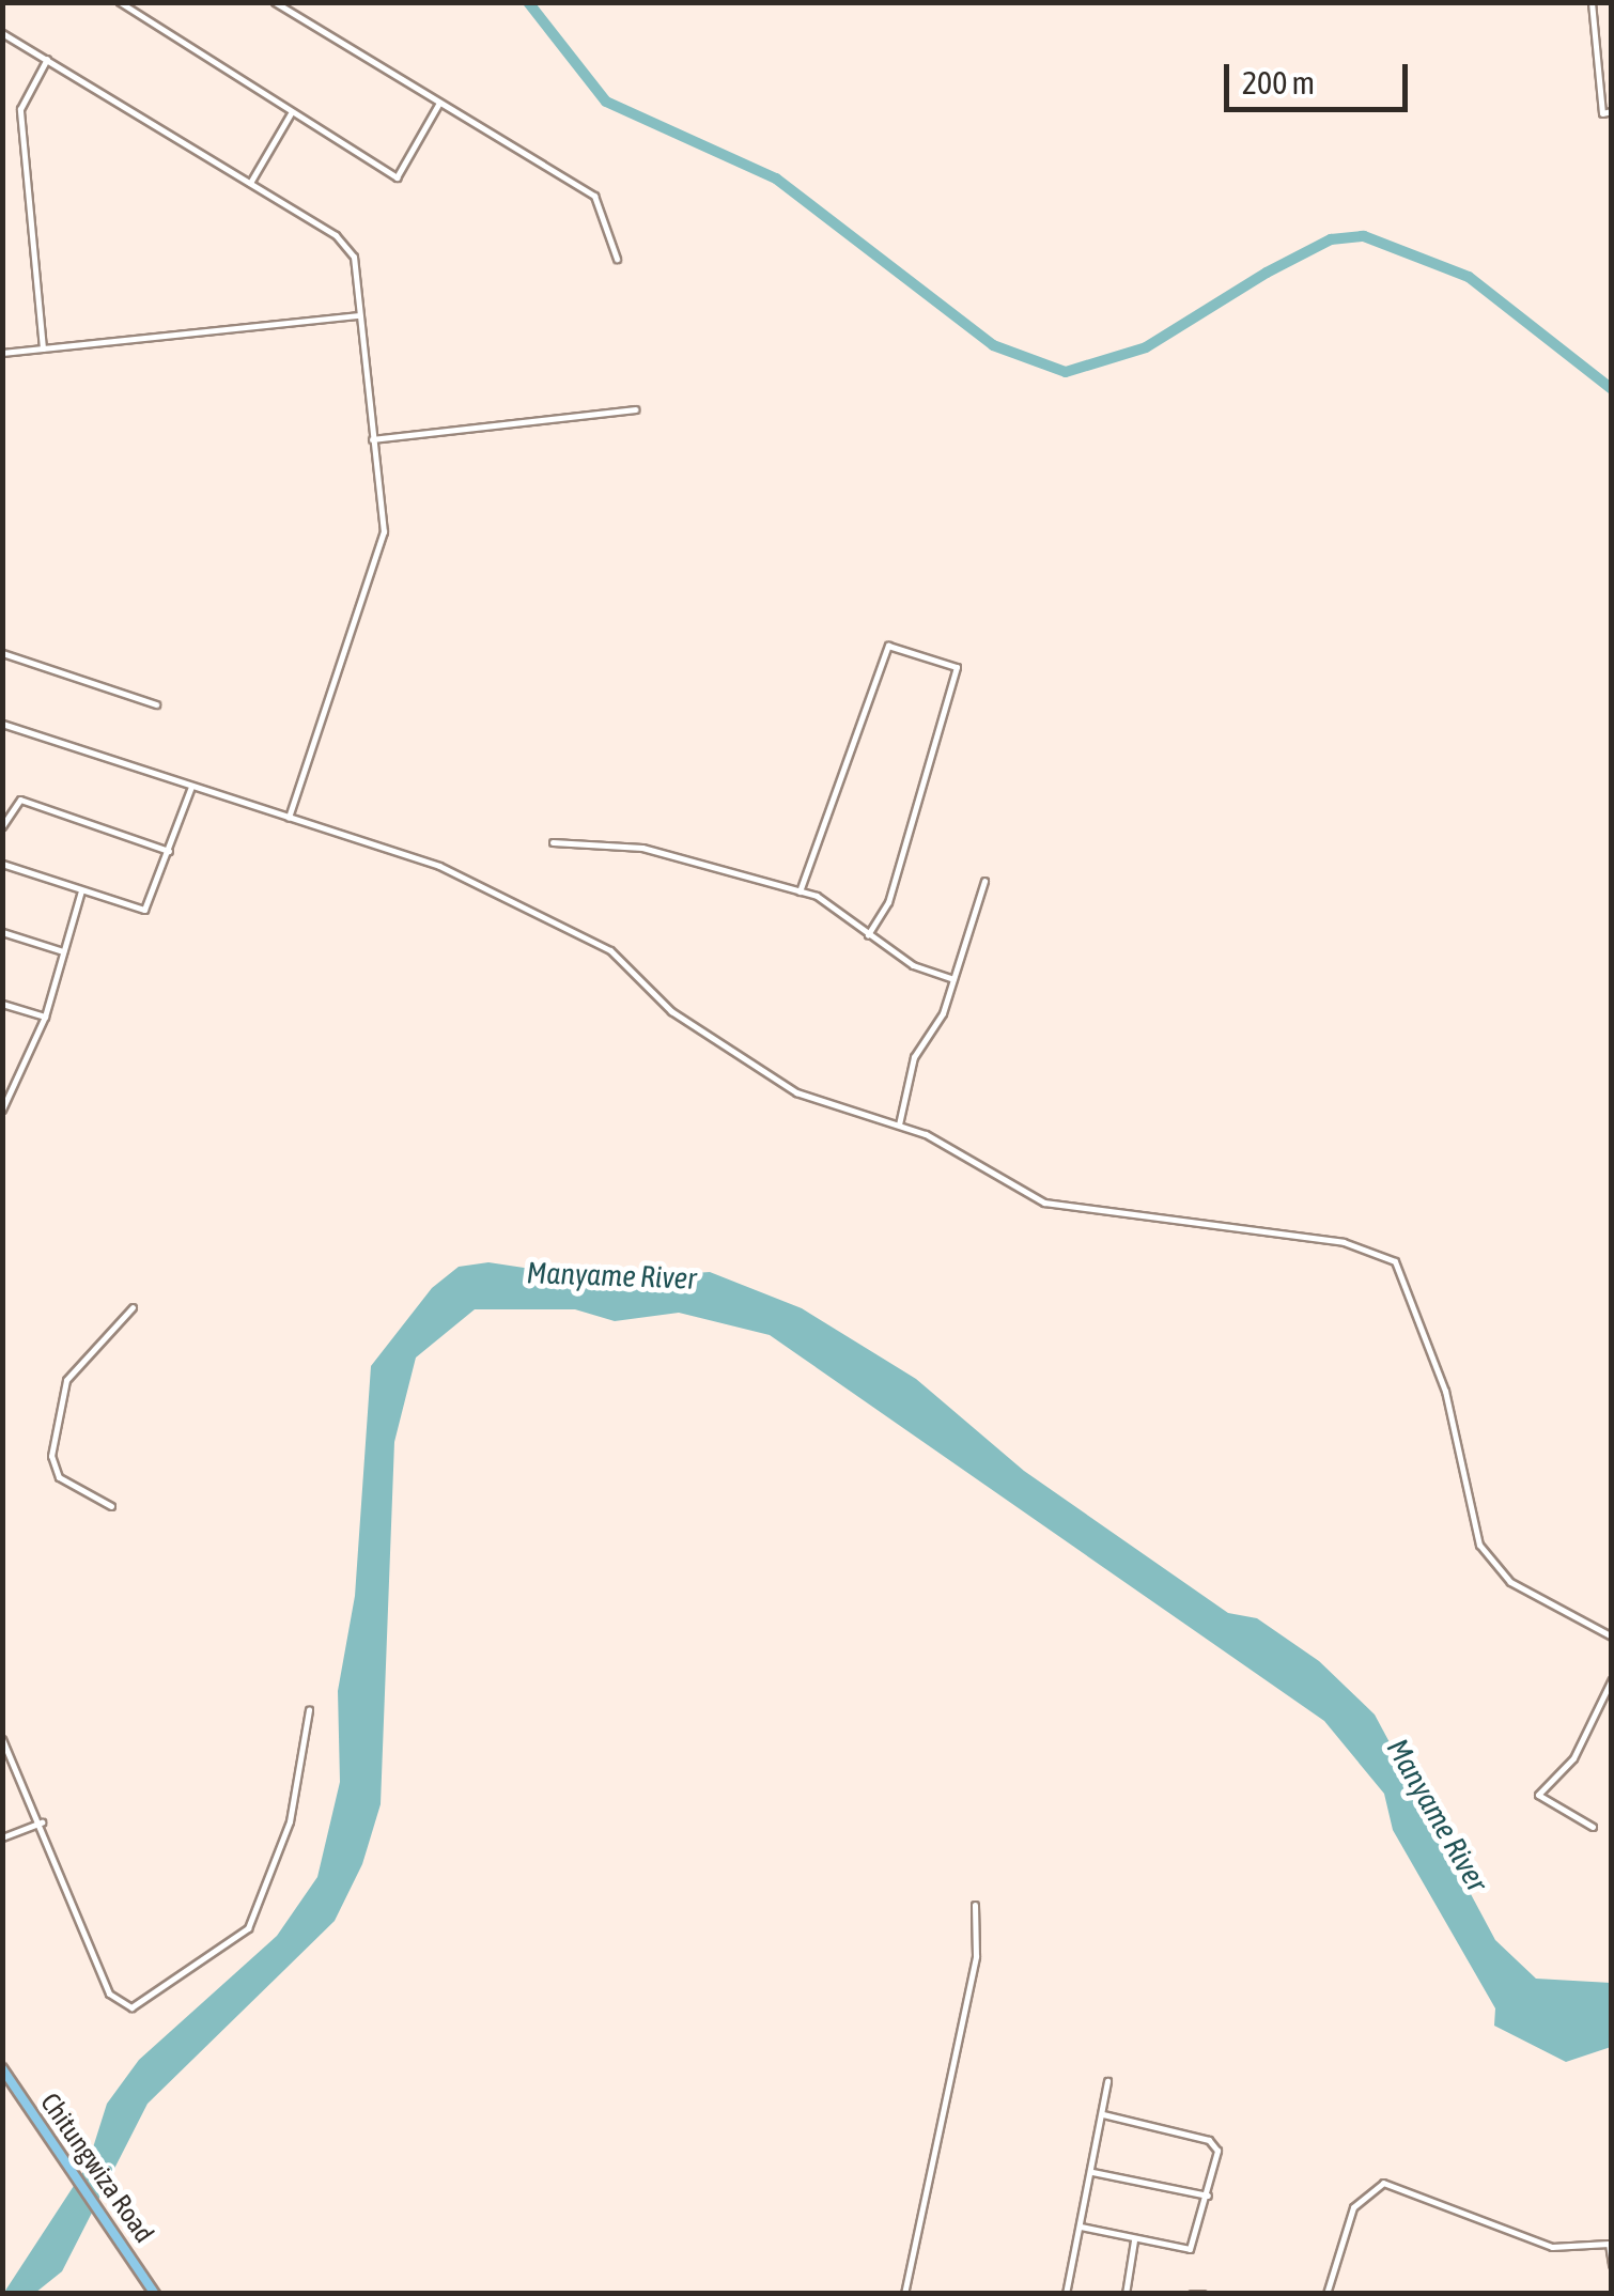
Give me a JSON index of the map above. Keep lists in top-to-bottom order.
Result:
{
  "streets": {
    "main road": ["Chitungwiza Road"]
  },
  "water": ["Manyame River"],
  "scale_bar": "200 m"
}
